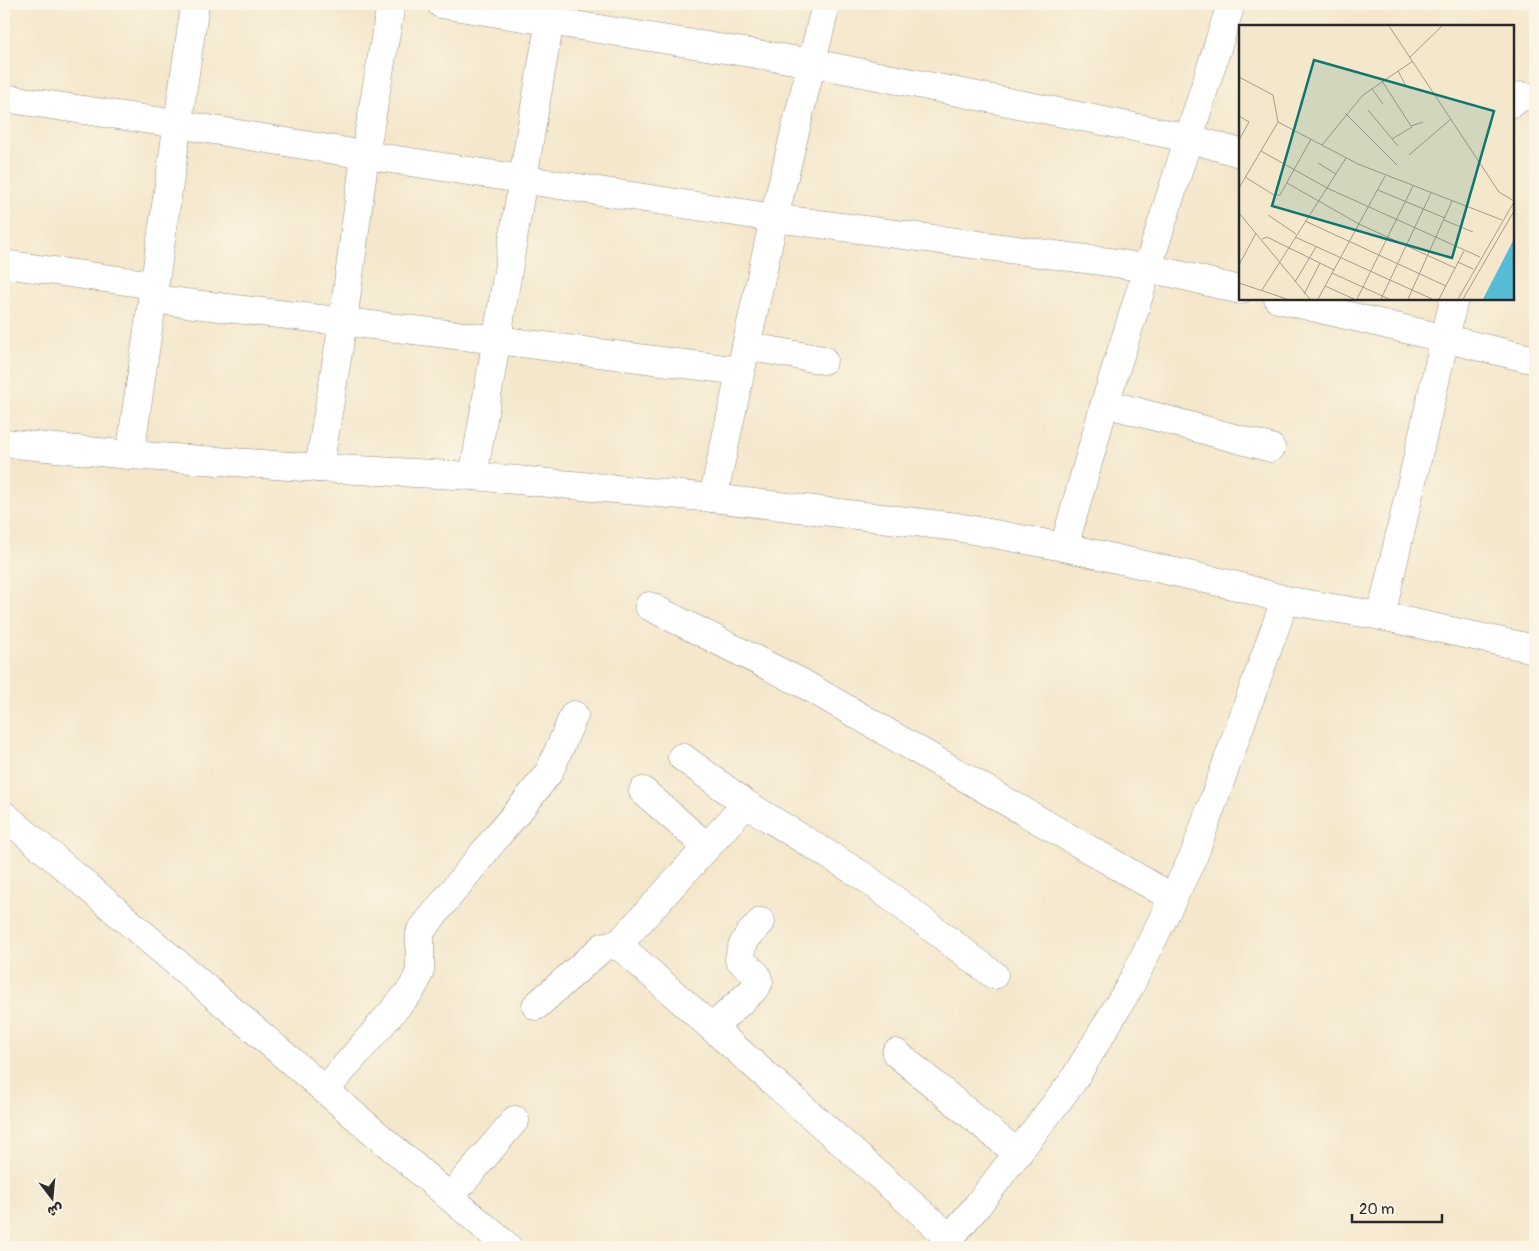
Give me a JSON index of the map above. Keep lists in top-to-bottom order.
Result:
{
  "scale_bar": "20 m",
  "north": "bottom"
}
